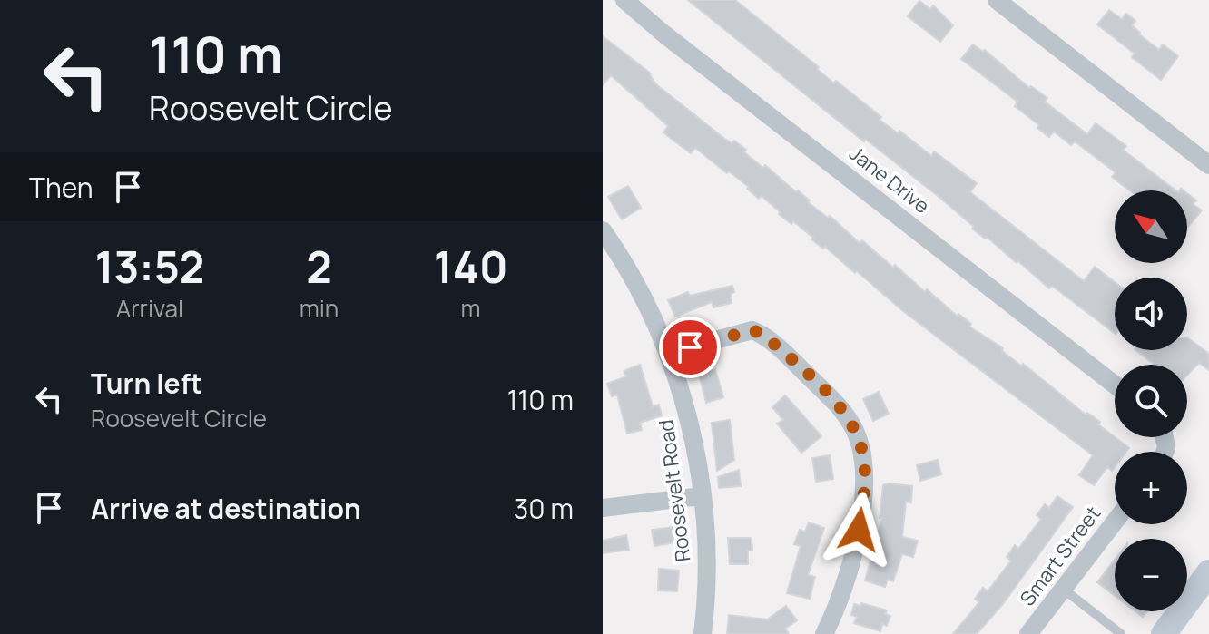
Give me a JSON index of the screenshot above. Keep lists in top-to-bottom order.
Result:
{
  "streets": {
    "street": ["Jane Drive", "Roosevelt Road", "Smart Street"]
  },
  "north": "top left",
  "page": {
    "turn": ["110 m", "Roosevelt Circle"],
    "then": "Then",
    "map_buttons": ["+", "−"],
    "eta": [
      "13:52",
      "Arrival",
      "2",
      "min",
      "140",
      "m"
    ],
    "list": [
      {
        "name": "Turn left",
        "note": "Roosevelt Circle",
        "value": "110 m"
      },
      {
        "name": "Arrive at destination",
        "value": "30 m"
      }
    ]
  }
}
